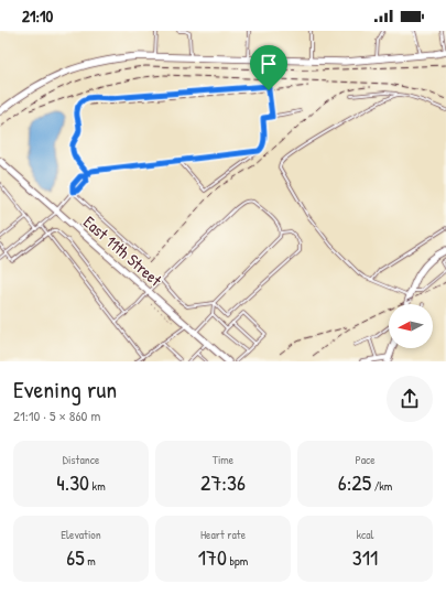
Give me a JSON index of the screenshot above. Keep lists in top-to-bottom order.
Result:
{
  "streets": {
    "street": ["East 11th Street"]
  },
  "north": "left",
  "page": {
    "status": "21:10",
    "heading": ["Evening run", "21:10 · 5 × 860 m"],
    "stats": [
      ["Distance", "4.30 km"],
      ["Time", "27:36"],
      ["Pace", "6:25 /km"],
      ["Elevation", "65 m"],
      ["Heart rate", "170 bpm"],
      ["kcal", "311"]
    ]
  }
}
